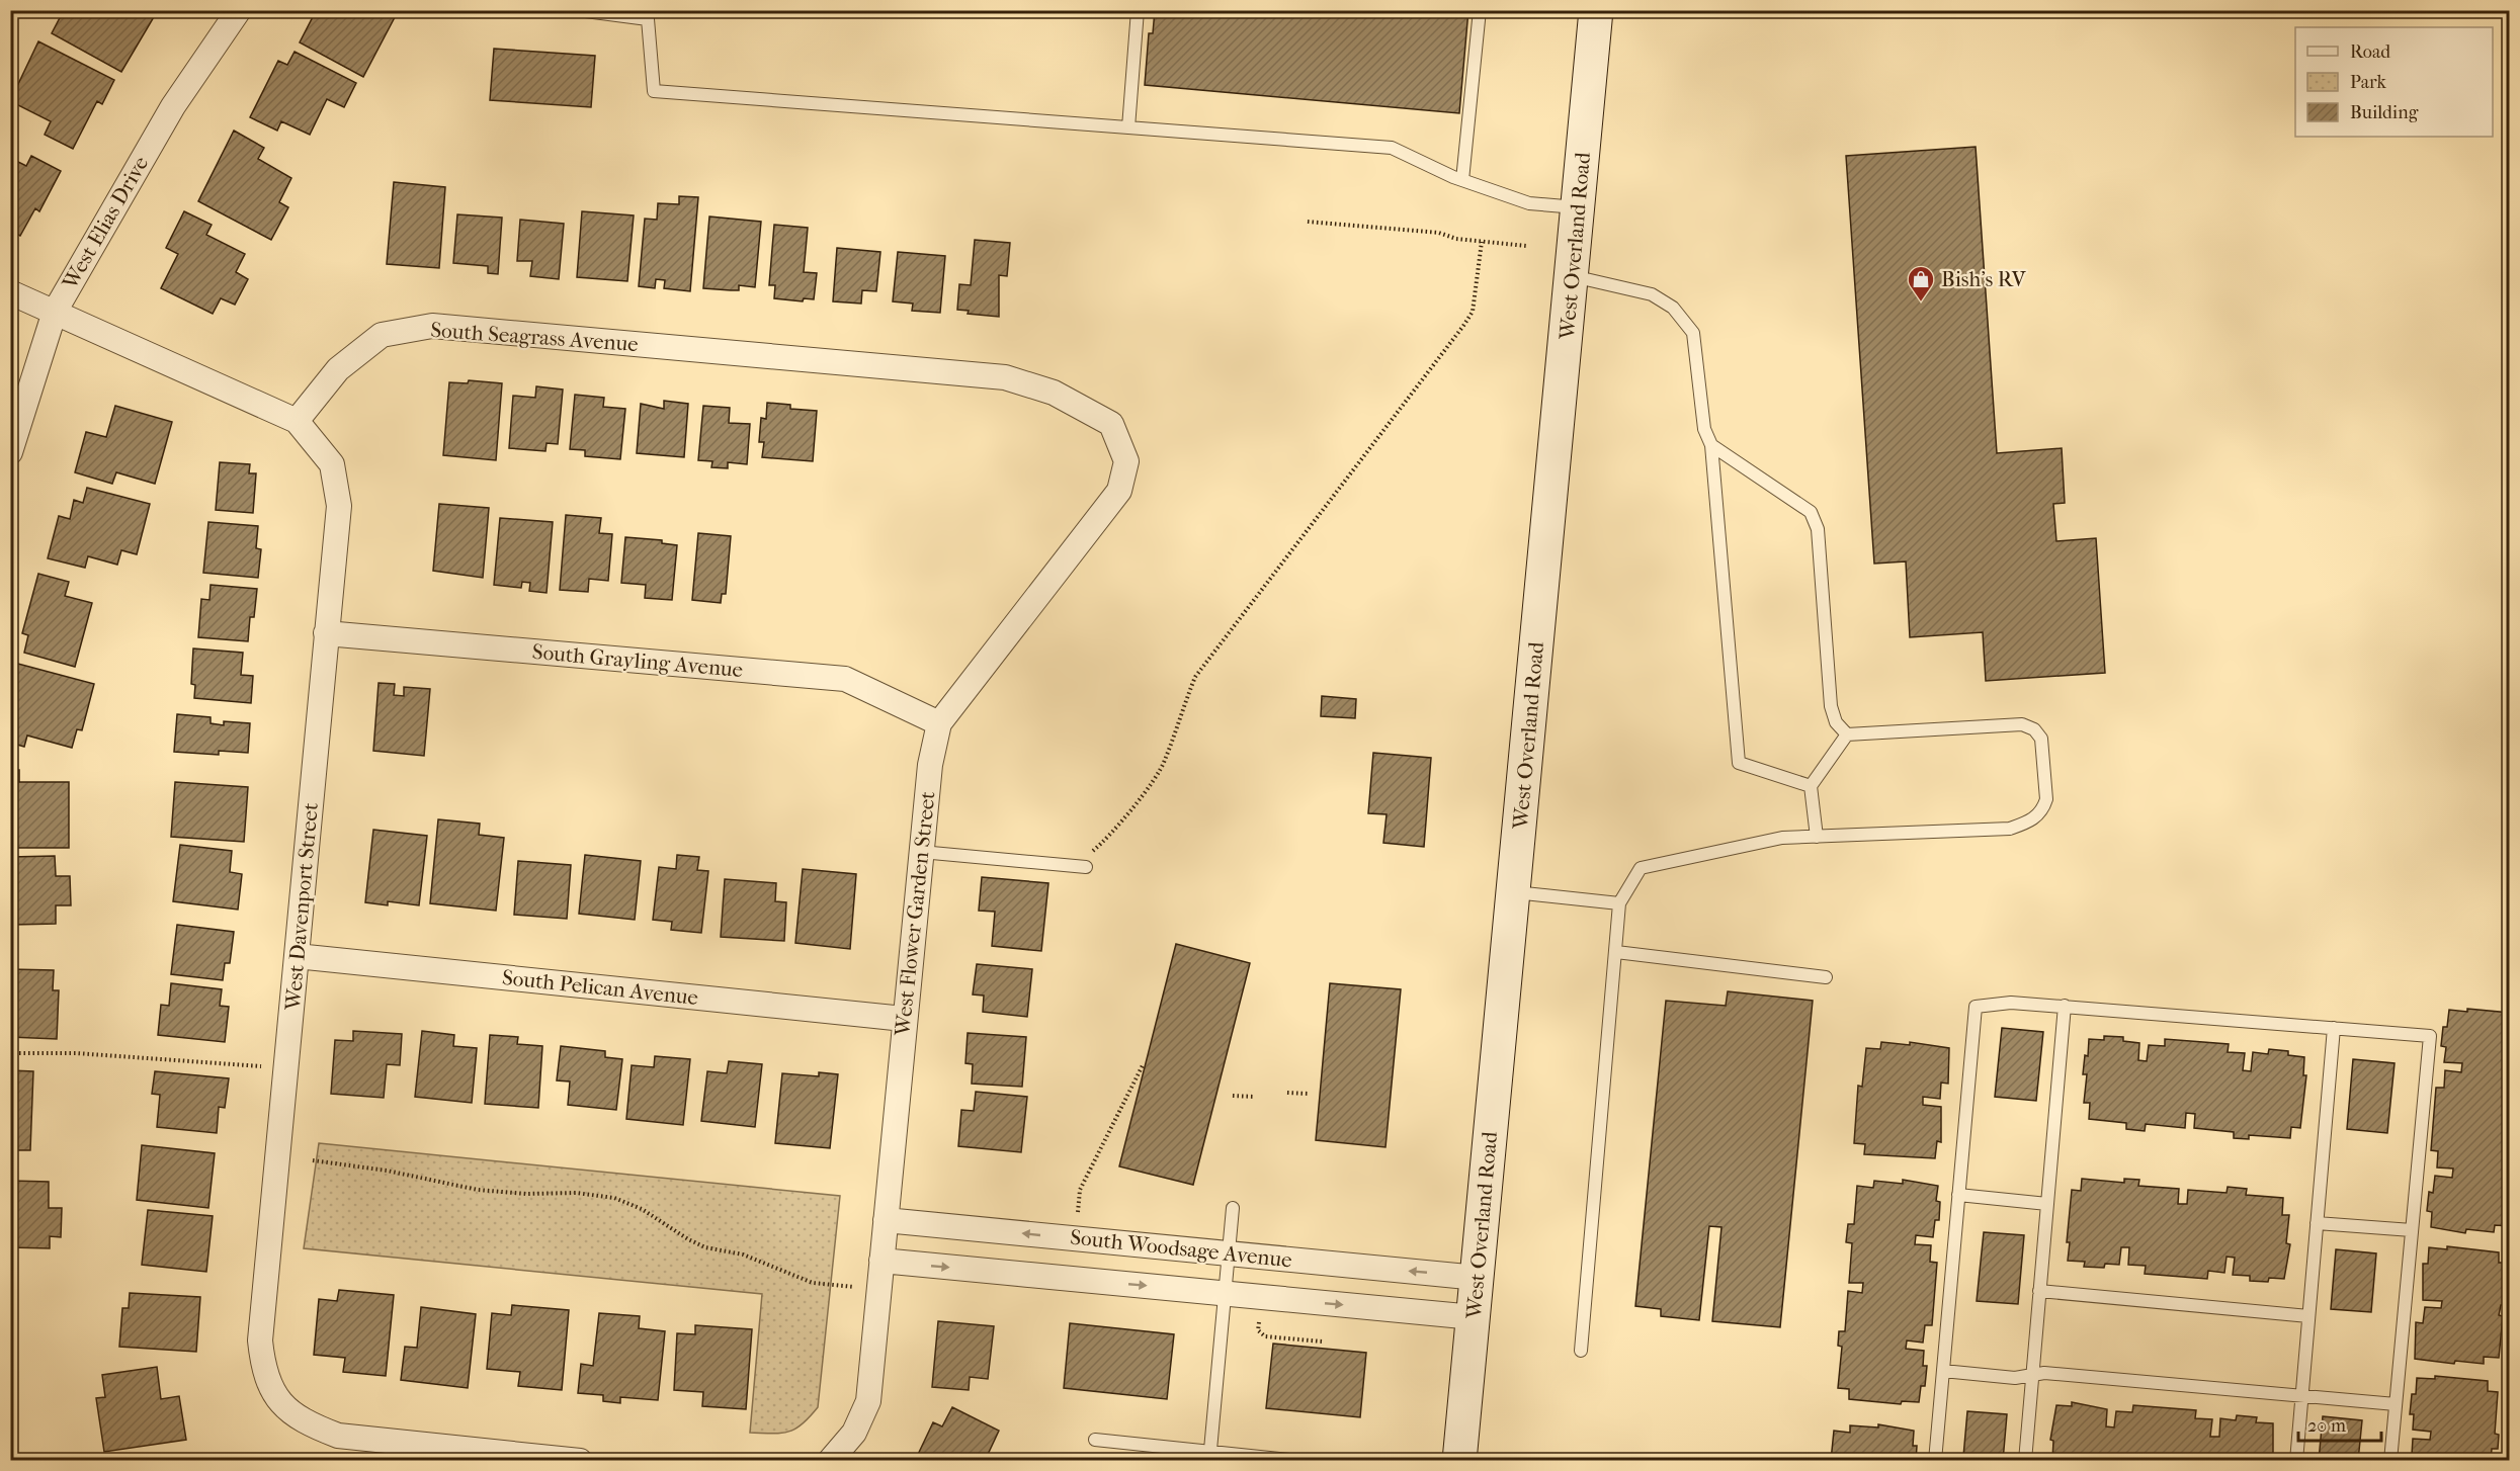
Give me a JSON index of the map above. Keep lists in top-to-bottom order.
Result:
{
  "streets": {
    "street": [
      "West Elias Drive",
      "West Overland Road",
      "South Seagrass Avenue",
      "South Grayling Avenue",
      "West Davenport Street",
      "West Flower Garden Street",
      "South Pelican Avenue",
      "South Woodsage Avenue"
    ]
  },
  "crossings": [
    ["West Overland Road", "South Woodsage Avenue"],
    ["South Seagrass Avenue", "West Davenport Street"],
    ["South Seagrass Avenue", "West Flower Garden Street"],
    ["South Grayling Avenue", "West Davenport Street"],
    ["South Grayling Avenue", "West Flower Garden Street"],
    ["West Davenport Street", "South Pelican Avenue"],
    ["West Flower Garden Street", "South Pelican Avenue"],
    ["West Flower Garden Street", "South Woodsage Avenue"]
  ],
  "places": {
    "shop": ["Bish's RV"]
  },
  "legend": ["Road", "Park", "Building"],
  "scale_bar": "20 m"
}
